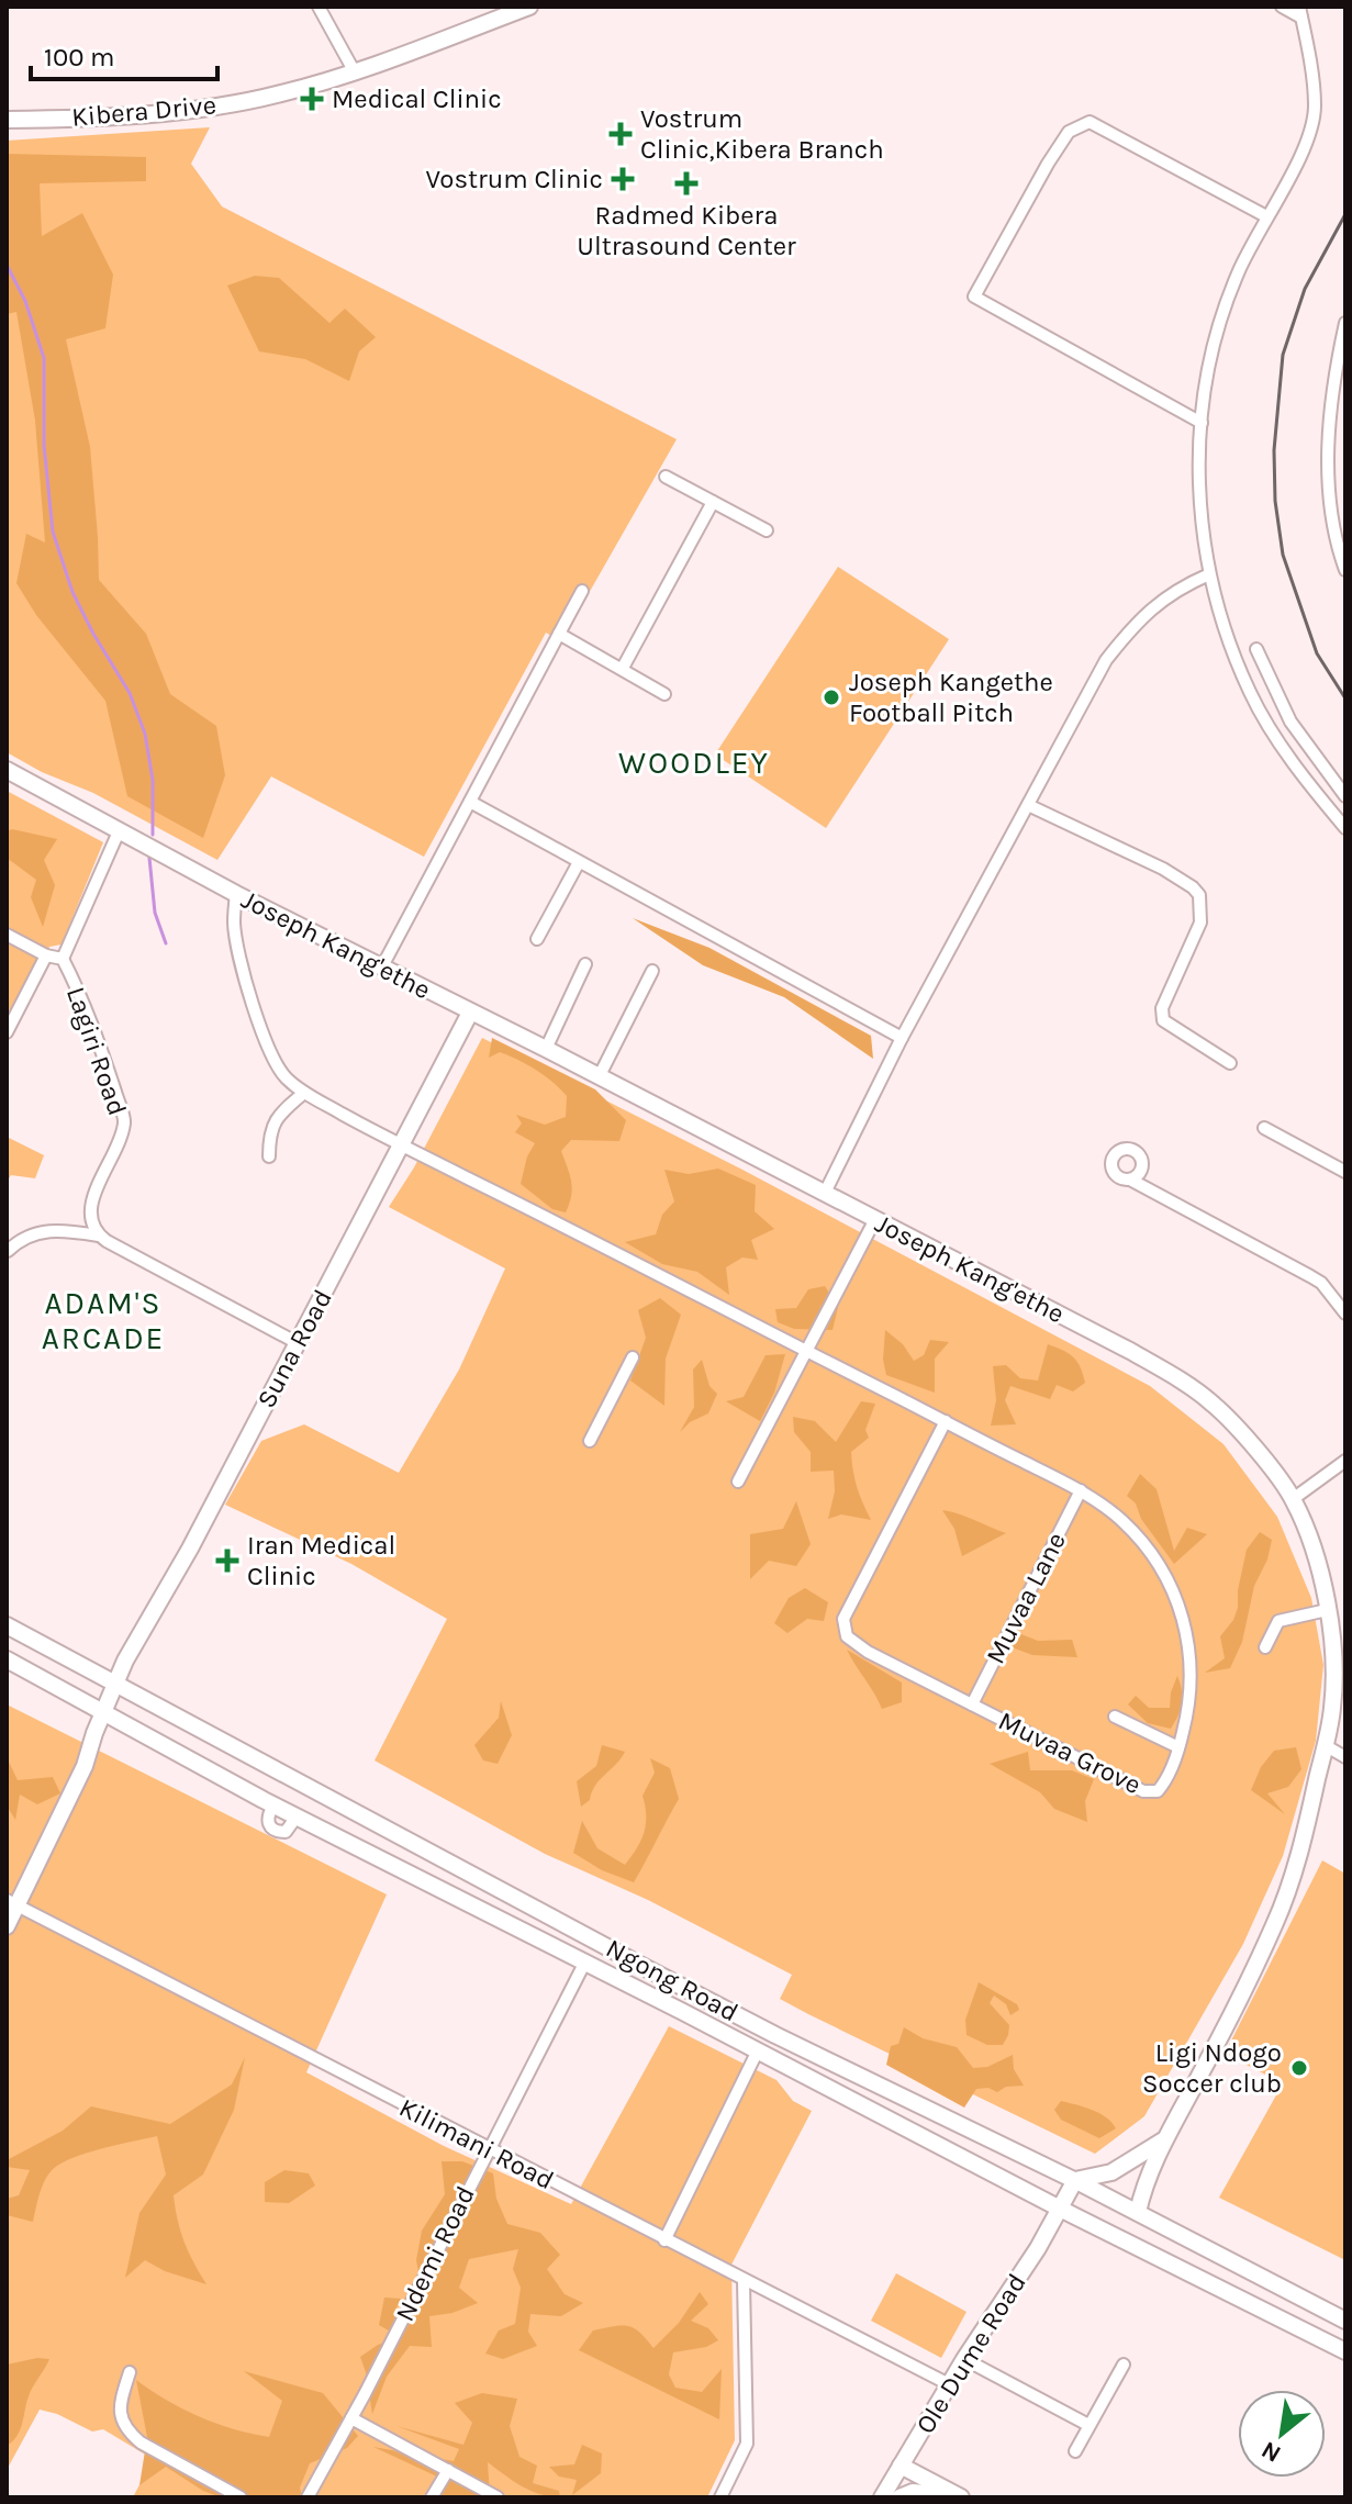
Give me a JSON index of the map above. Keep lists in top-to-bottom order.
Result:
{
  "streets": {
    "street": [
      "Kibera Drive",
      "Joseph Kang'ethe",
      "Lagiri Road",
      "Suna Road",
      "Muvaa Lane",
      "Muvaa Grove",
      "Ngong Road",
      "Kilimani Road",
      "Ndemi Road",
      "Ole Dume Road"
    ]
  },
  "crossings": [
    ["Joseph Kang'ethe", "Suna Road"],
    ["Joseph Kang'ethe", "Ngong Road"],
    ["Suna Road", "Ngong Road"],
    ["Suna Road", "Kilimani Road"],
    ["Muvaa Lane", "Muvaa Grove"],
    ["Ngong Road", "Ndemi Road"],
    ["Ngong Road", "Ole Dume Road"],
    ["Kilimani Road", "Ndemi Road"],
    ["Kilimani Road", "Ole Dume Road"]
  ],
  "districts": ["WOODLEY", "ADAM'S ARCADE"],
  "places": {
    "health": [
      "Medical Clinic",
      "Vostrum Clinic,Kibera Branch",
      "Vostrum Clinic",
      "Radmed Kibera Ultrasound Center",
      "Iran Medical Clinic"
    ],
    "other": ["Joseph Kangethe Football Pitch", "Ligi Ndogo Soccer club"]
  },
  "scale_bar": "100 m",
  "north": "bottom left"
}
